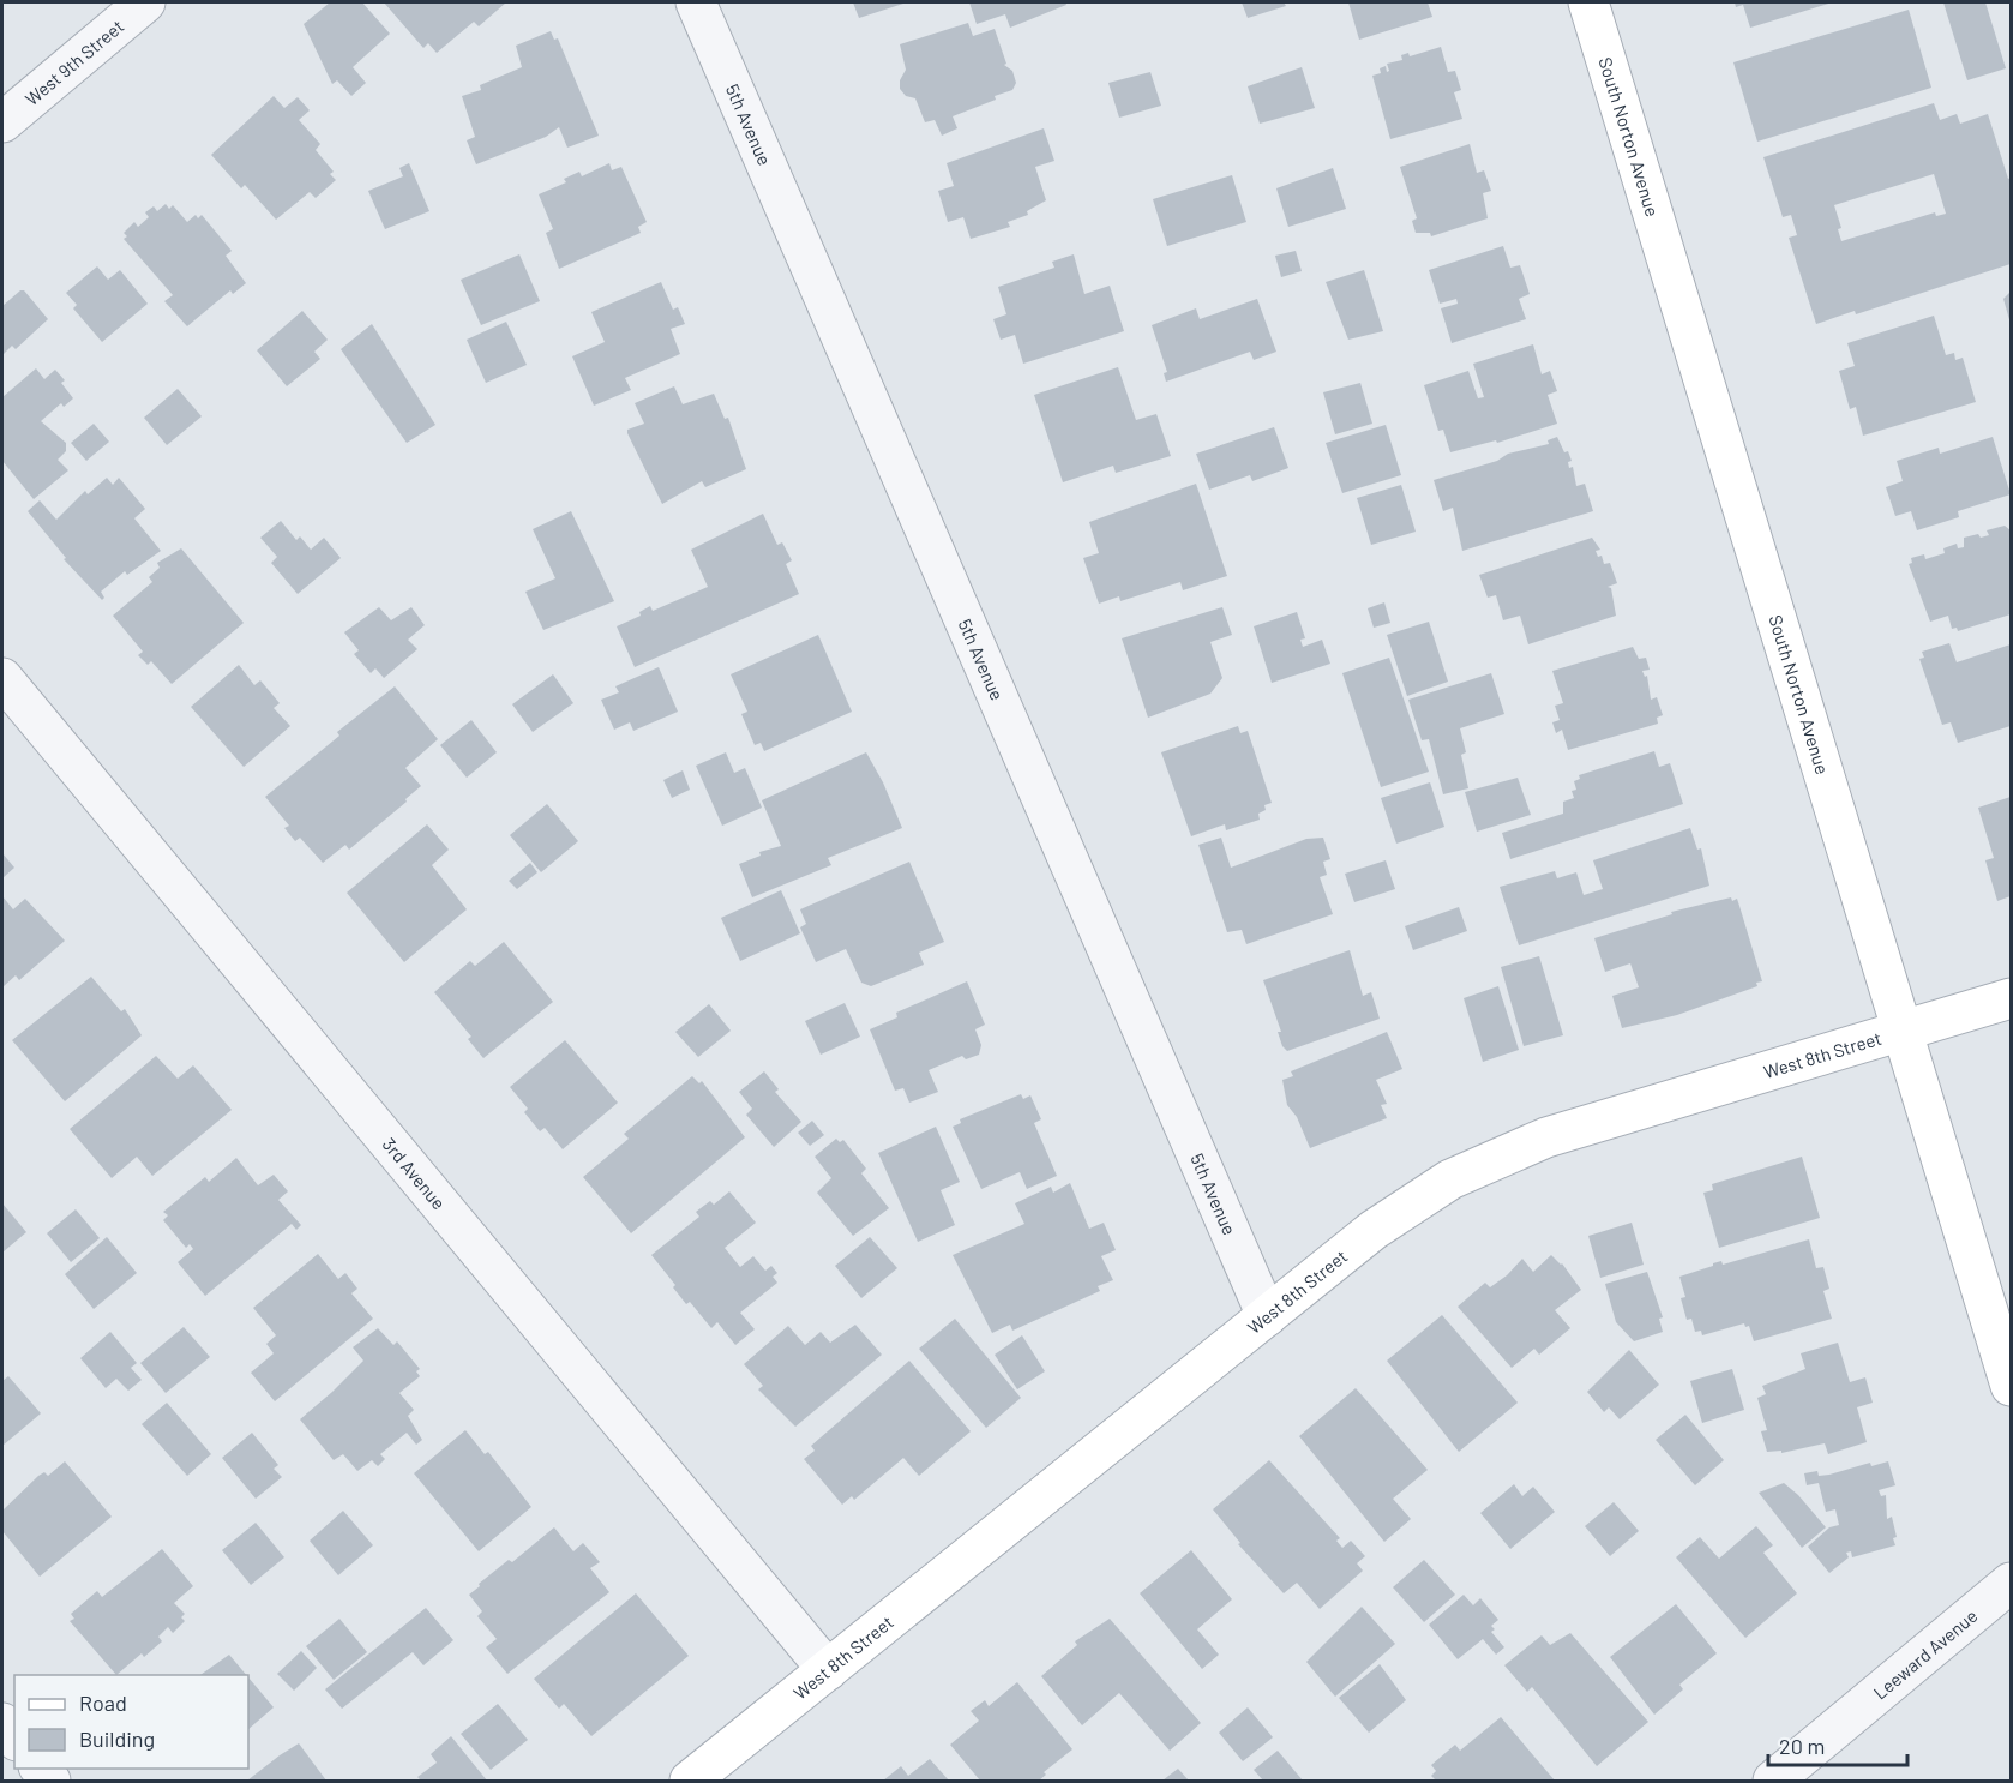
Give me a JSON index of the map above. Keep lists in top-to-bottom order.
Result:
{
  "streets": {
    "main road": ["South Norton Avenue", "West 8th Street"],
    "street": [
      "West 9th Street",
      "5th Avenue",
      "3rd Avenue",
      "Leeward Avenue"
    ]
  },
  "crossings": [
    ["5th Avenue", "West 8th Street"],
    ["South Norton Avenue", "West 8th Street"],
    ["West 8th Street", "3rd Avenue"]
  ],
  "legend": ["Road", "Building"],
  "scale_bar": "20 m"
}
